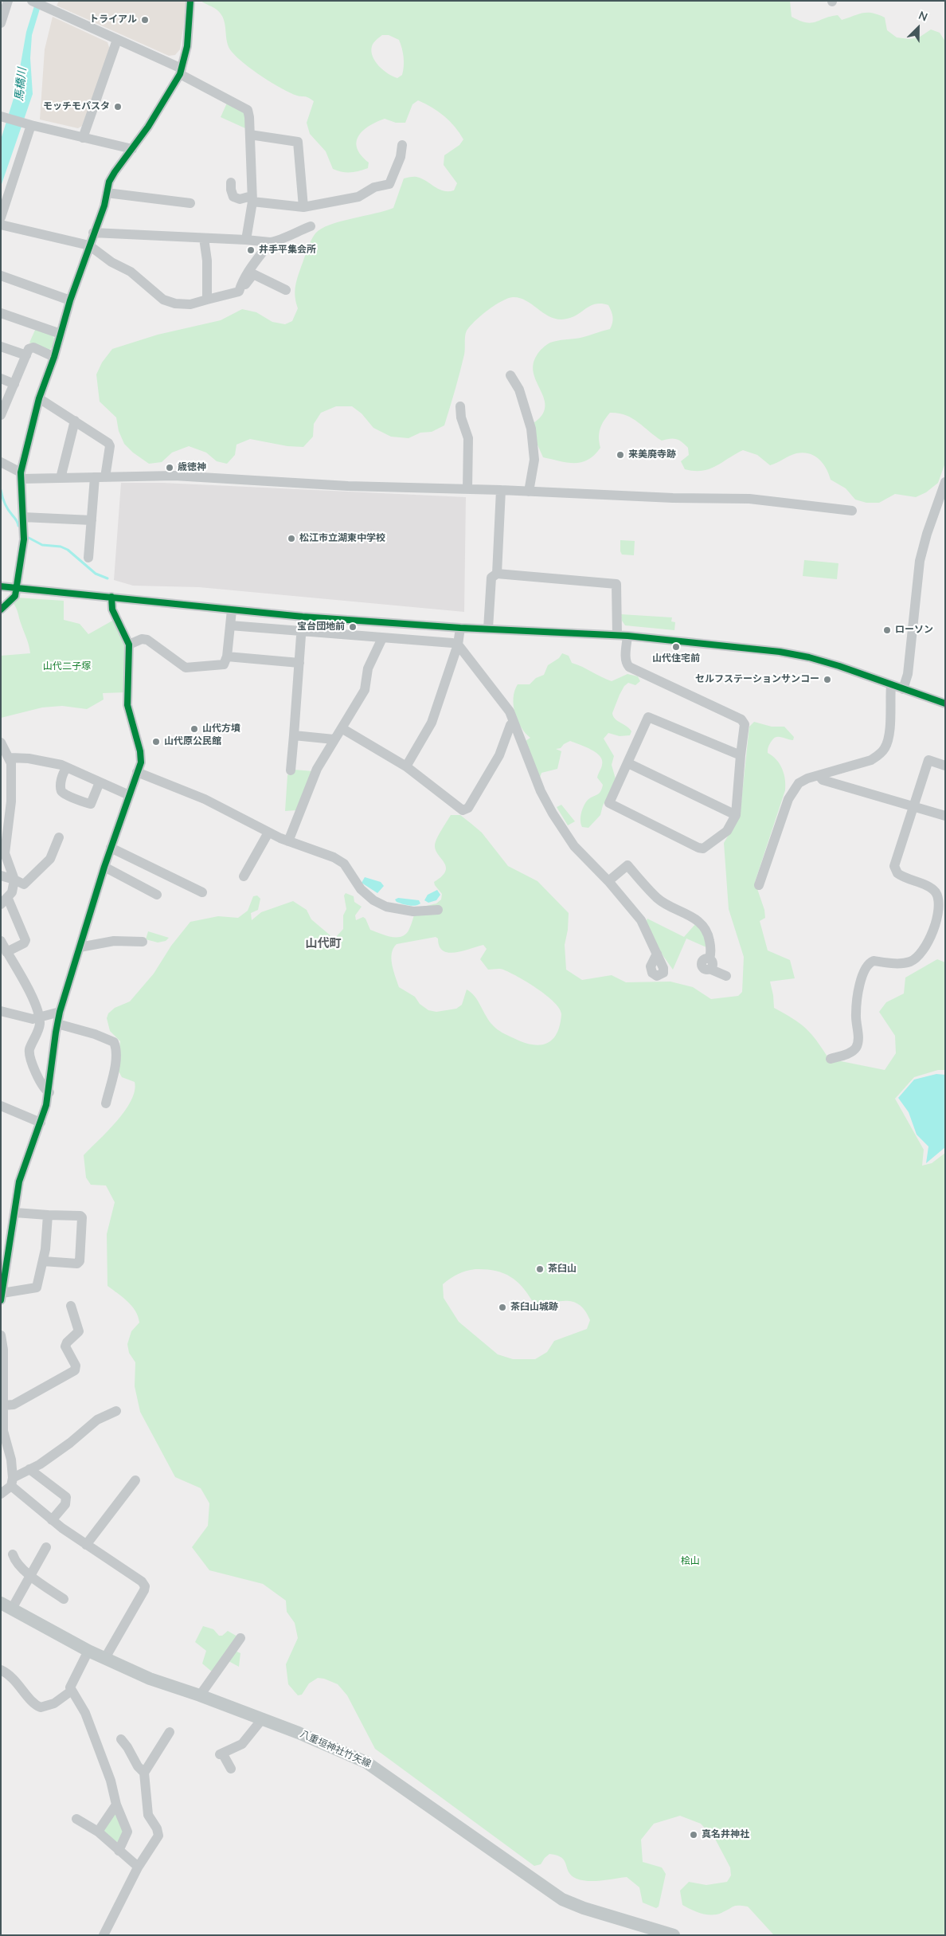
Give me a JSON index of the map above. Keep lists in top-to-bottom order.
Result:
{
  "streets": {
    "main road": ["八重垣神社竹矢線"]
  },
  "districts": ["山代町"],
  "water": ["馬橋川"],
  "parks": ["山代二子塚", "桧山"],
  "places": [
    "トライアル",
    "モッチモパスタ",
    "井手平集会所",
    "来美廃寺跡",
    "歳徳神",
    "松江市立湖東中学校",
    "宝台団地前",
    "ローソン",
    "山代住宅前",
    "セルフステーションサンコー",
    "山代方墳",
    "山代原公民館",
    "茶臼山",
    "茶臼山城跡",
    "真名井神社"
  ],
  "north": "top right"
}
